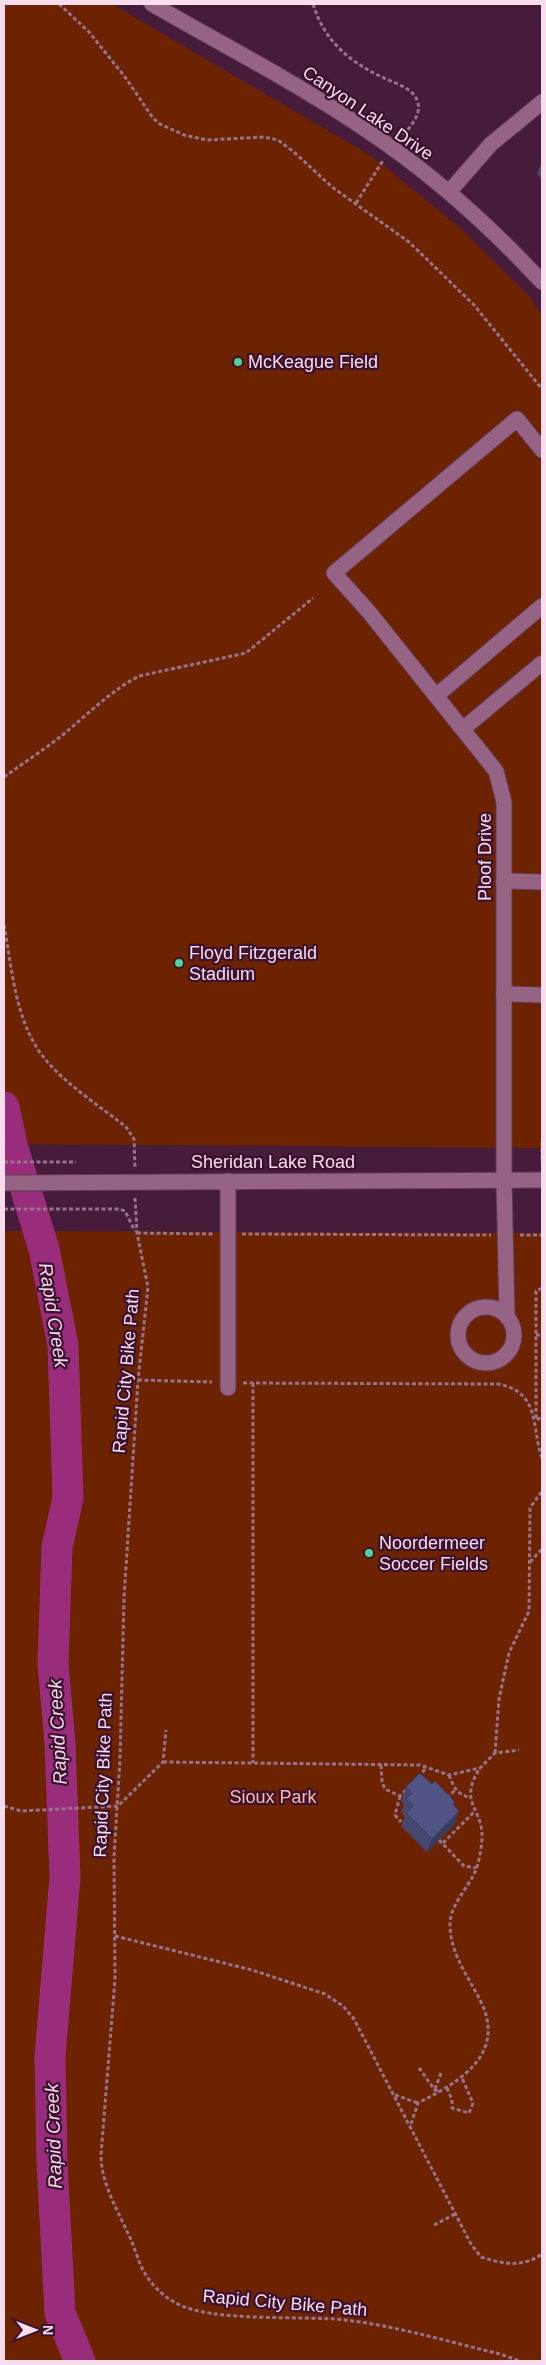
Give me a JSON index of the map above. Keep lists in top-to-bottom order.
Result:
{
  "streets": {
    "street": ["Canyon Lake Drive", "Ploof Drive", "Sheridan Lake Road"],
    "path": ["Rapid City Bike Path"]
  },
  "crossings": [
    ["Ploof Drive", "Sheridan Lake Road"],
    ["Sheridan Lake Road", "Rapid City Bike Path"]
  ],
  "water": ["Rapid Creek"],
  "parks": ["Sioux Park"],
  "places": ["McKeague Field", "Floyd Fitzgerald Stadium", "Noordermeer Soccer Fields"],
  "north": "right"
}
